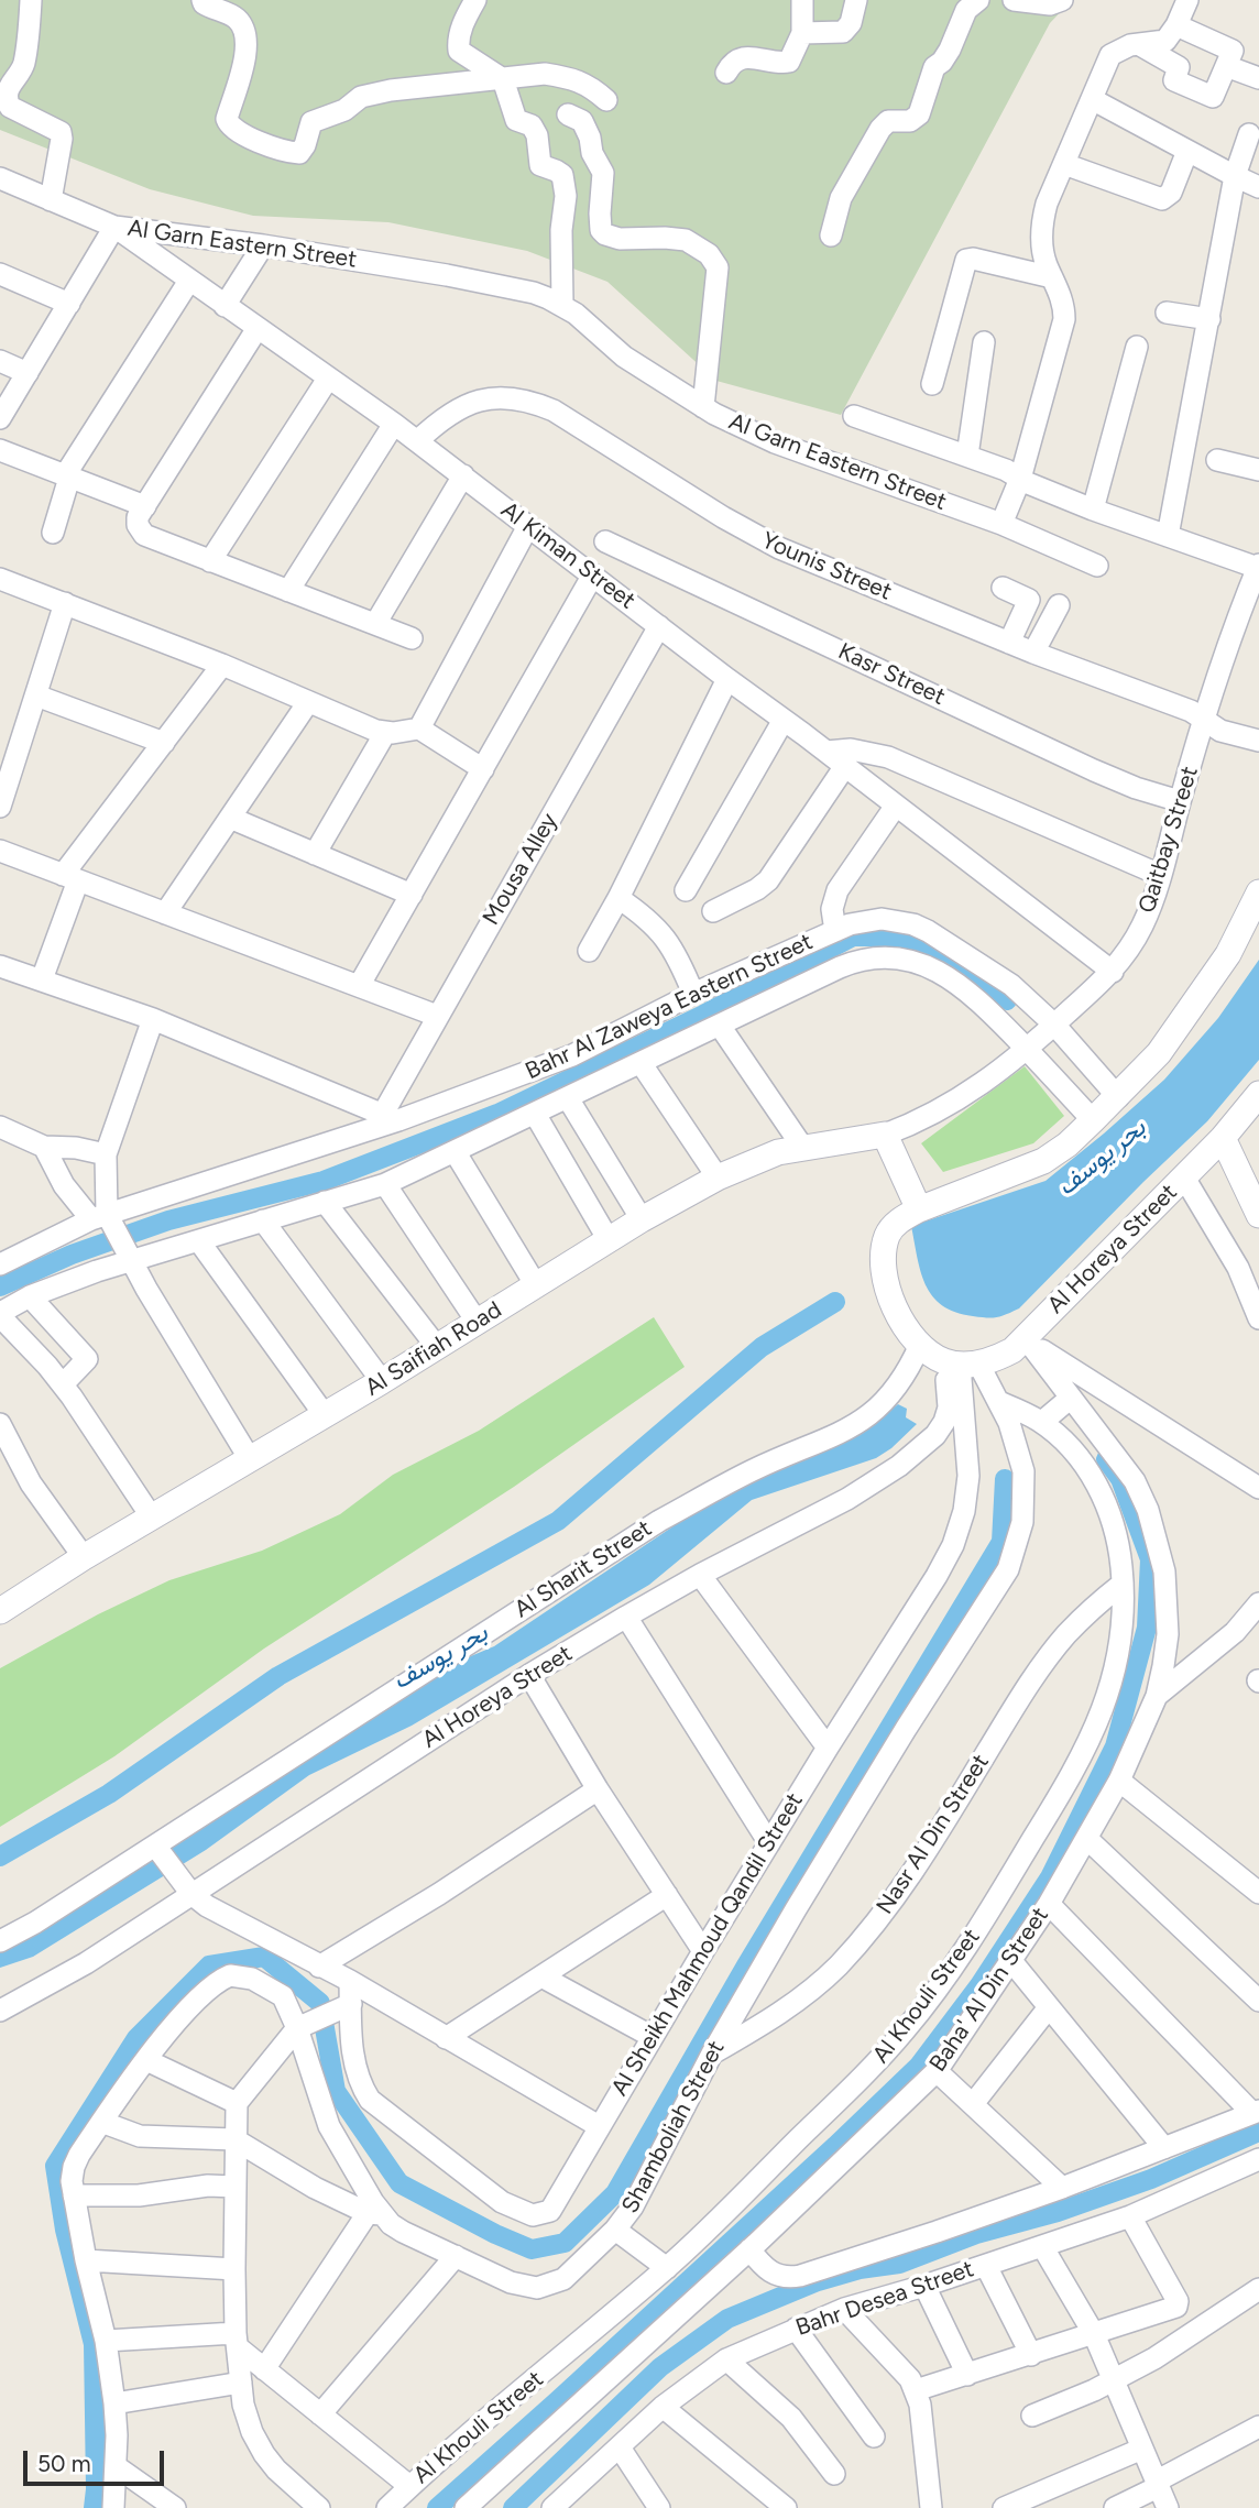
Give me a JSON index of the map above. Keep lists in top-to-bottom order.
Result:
{
  "streets": {
    "street": [
      "Al Garn Eastern Street",
      "Al Kiman Street",
      "Younis Street",
      "Kasr Street",
      "Qaitbay Street",
      "Mousa Alley",
      "Bahr Al Zaweya Eastern Street",
      "Al Horeya Street",
      "Al Saifiah Road",
      "Al Sharit Street",
      "Nasr Al Din Street",
      "Al Sheikh Mahmoud Qandil Street",
      "Baha' Al Din Street",
      "Al Khouli Street",
      "Shamboliah Street",
      "Bahr Desea Street"
    ]
  },
  "crossings": [
    ["Al Garn Eastern Street", "Al Kiman Street"],
    ["Al Kiman Street", "Younis Street"],
    ["Al Kiman Street", "Qaitbay Street"],
    ["Al Kiman Street", "Mousa Alley"],
    ["Younis Street", "Qaitbay Street"],
    ["Kasr Street", "Qaitbay Street"],
    ["Qaitbay Street", "Bahr Al Zaweya Eastern Street"],
    ["Qaitbay Street", "Al Saifiah Road"],
    ["Mousa Alley", "Bahr Al Zaweya Eastern Street"],
    ["Al Horeya Street", "Al Sheikh Mahmoud Qandil Street"],
    ["Al Horeya Street", "Baha' Al Din Street"],
    ["Al Horeya Street", "Shamboliah Street"],
    ["Nasr Al Din Street", "Al Khouli Street"],
    ["Nasr Al Din Street", "Shamboliah Street"],
    ["Al Sheikh Mahmoud Qandil Street", "Shamboliah Street"],
    ["Al Khouli Street", "Shamboliah Street"]
  ],
  "water": ["بحر يوسف"],
  "scale_bar": "50 m"
}
